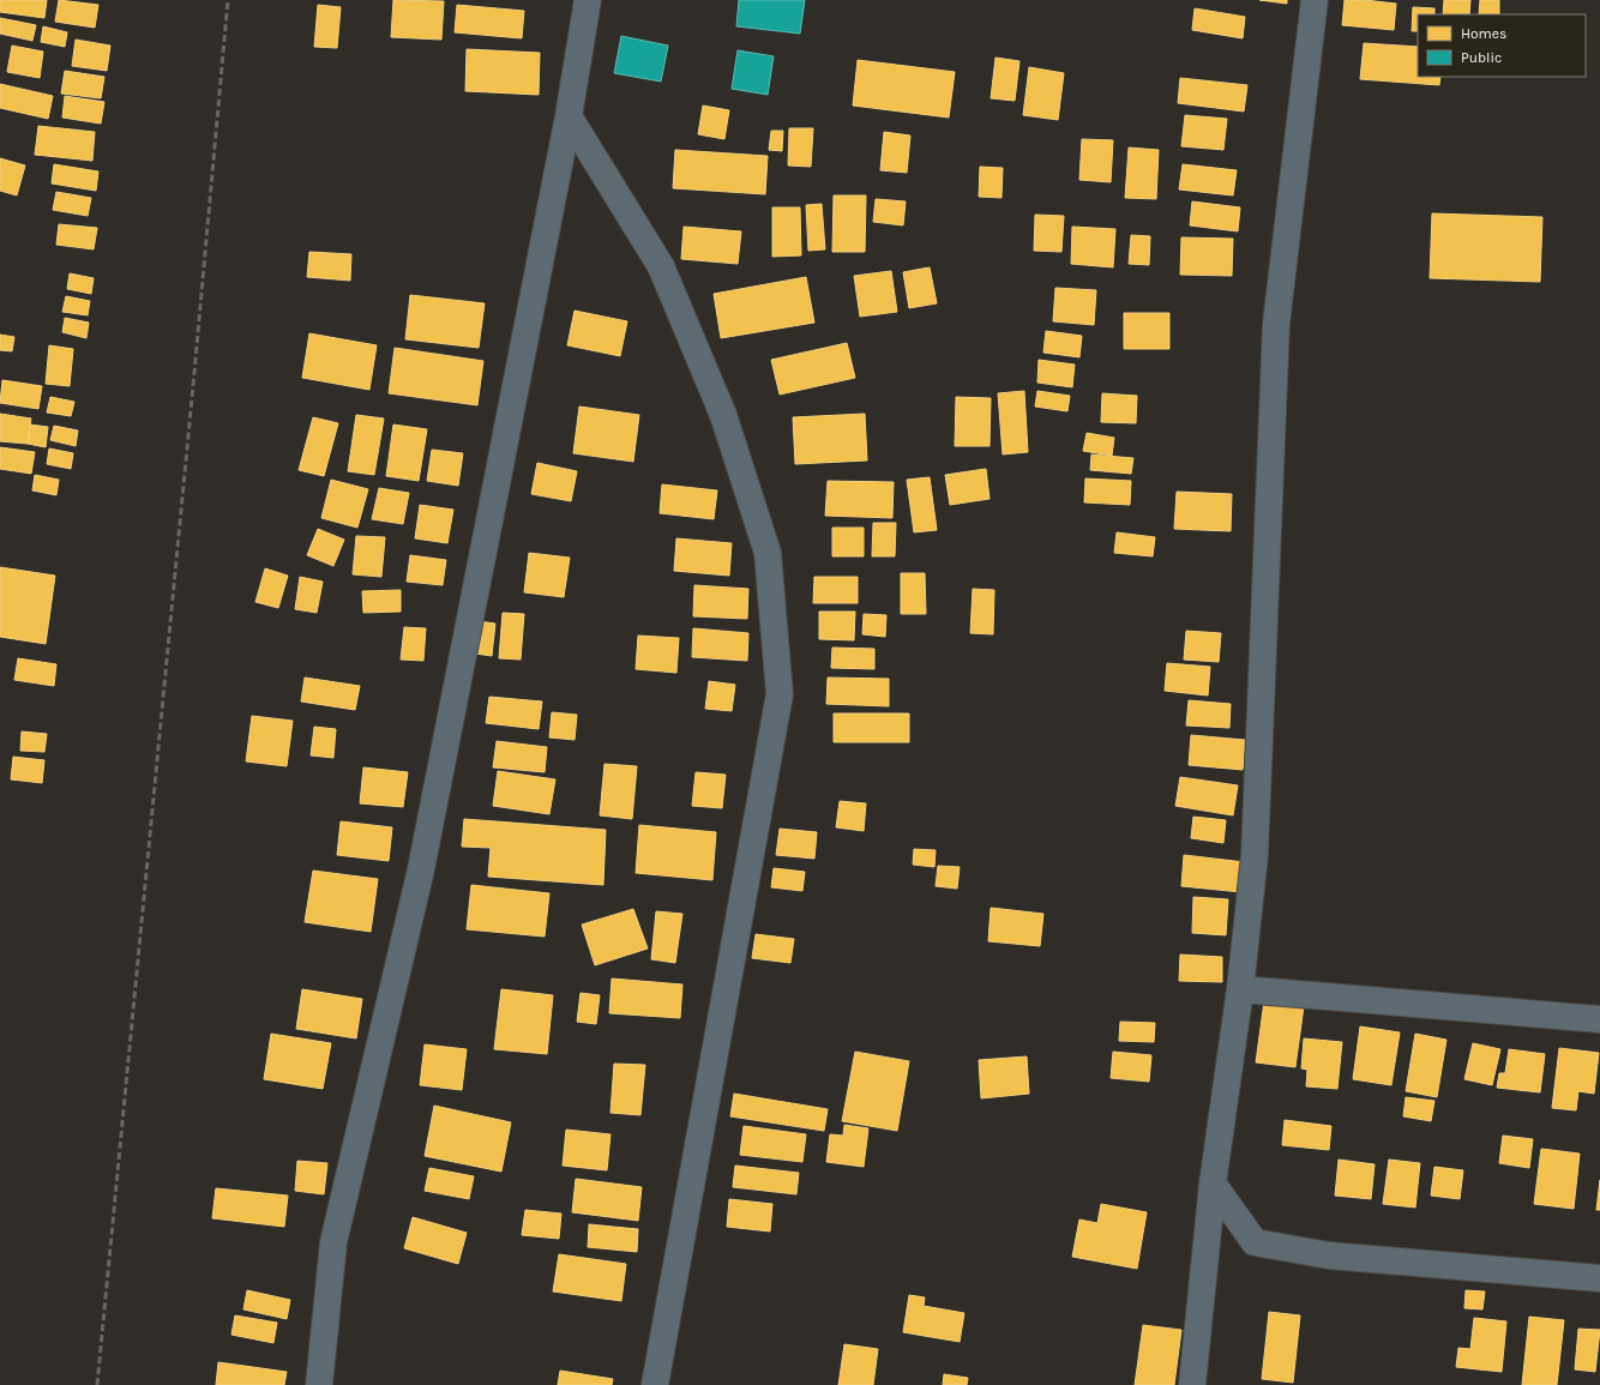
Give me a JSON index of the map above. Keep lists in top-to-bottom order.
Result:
{
  "legend": ["Homes", "Public"]
}
